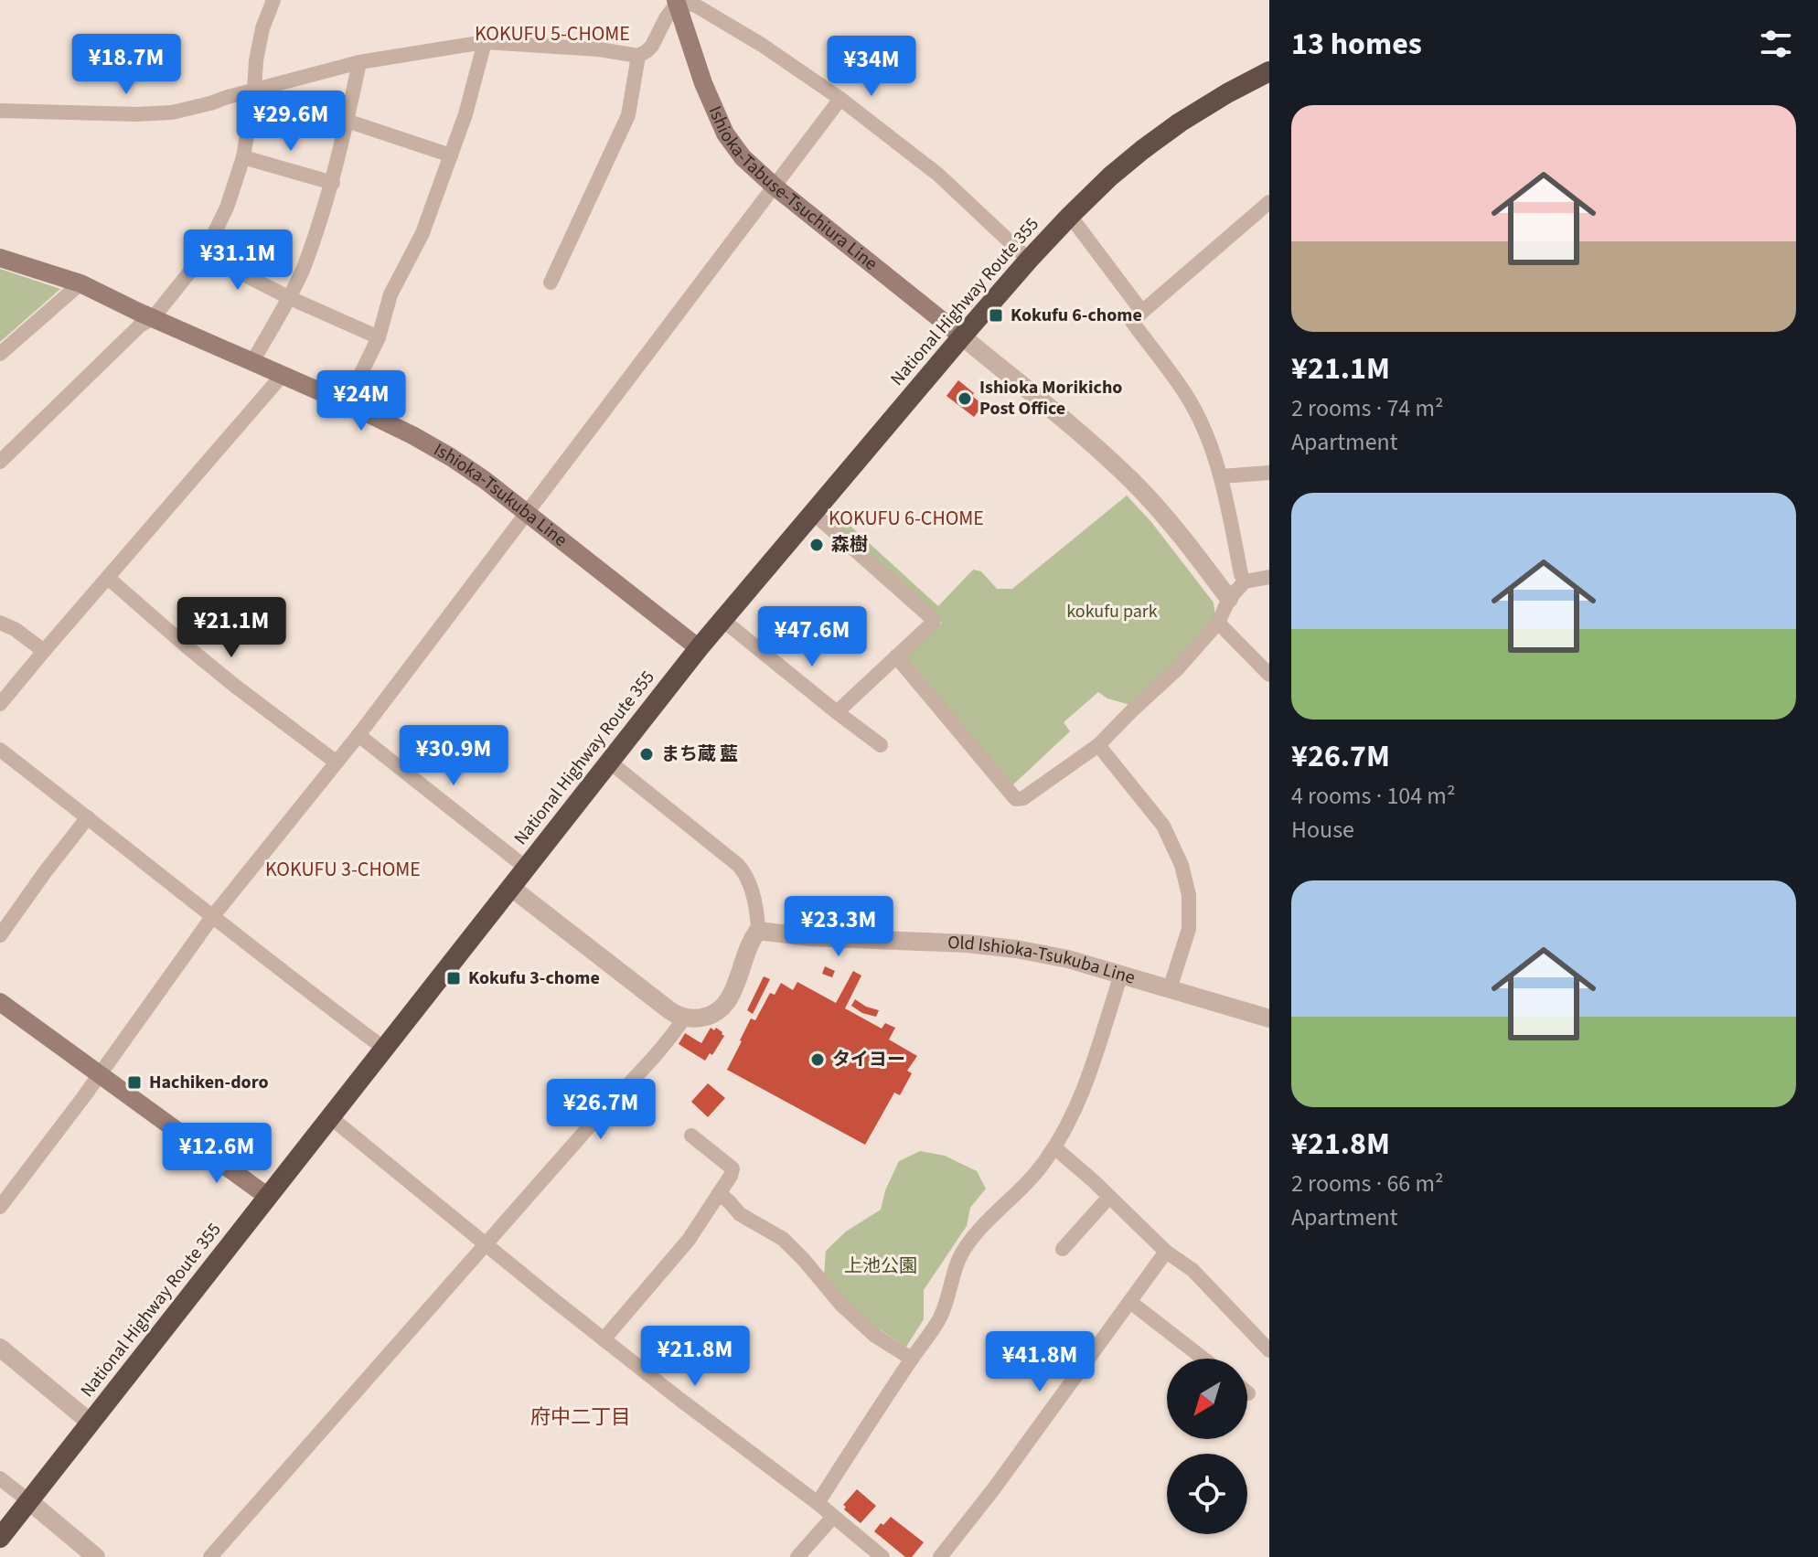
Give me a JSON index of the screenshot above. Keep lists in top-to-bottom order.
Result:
{
  "streets": {
    "highway": ["National Highway Route 355"],
    "main road": ["Ishioka-Tabuse-Tsuchiura Line", "Ishioka-Tsukuba Line"],
    "street": ["Old Ishioka-Tsukuba Line"]
  },
  "crossings": [
    ["Ishioka-Tabuse-Tsuchiura Line", "National Highway Route 355"],
    ["National Highway Route 355", "Ishioka-Tsukuba Line"]
  ],
  "districts": [
    "KOKUFU 5-CHOME",
    "KOKUFU 6-CHOME",
    "KOKUFU 3-CHOME",
    "府中二丁目"
  ],
  "parks": ["kokufu park", "上池公園"],
  "places": {
    "transit": ["Kokufu 6-chome", "Kokufu 3-chome", "Hachiken-doro"],
    "other": [
      "Ishioka Morikicho Post Office",
      "森樹",
      "まち蔵 藍",
      "タイヨー"
    ]
  },
  "north": "bottom left",
  "page": {
    "heading": "13 homes",
    "price": [
      "¥18.7M",
      "¥34M",
      "¥29.6M",
      "¥31.1M",
      "¥24M",
      "¥21.1M",
      "¥47.6M",
      "¥30.9M",
      "¥23.3M",
      "¥26.7M",
      "¥12.6M",
      "¥21.8M",
      "¥41.8M"
    ],
    "list": [
      {
        "name": "¥21.1M",
        "note": "2 rooms · 74 m² · Apartment"
      },
      {
        "name": "¥26.7M",
        "note": "4 rooms · 104 m² · House"
      },
      {
        "name": "¥21.8M",
        "note": "2 rooms · 66 m² · Apartment"
      }
    ]
  }
}
